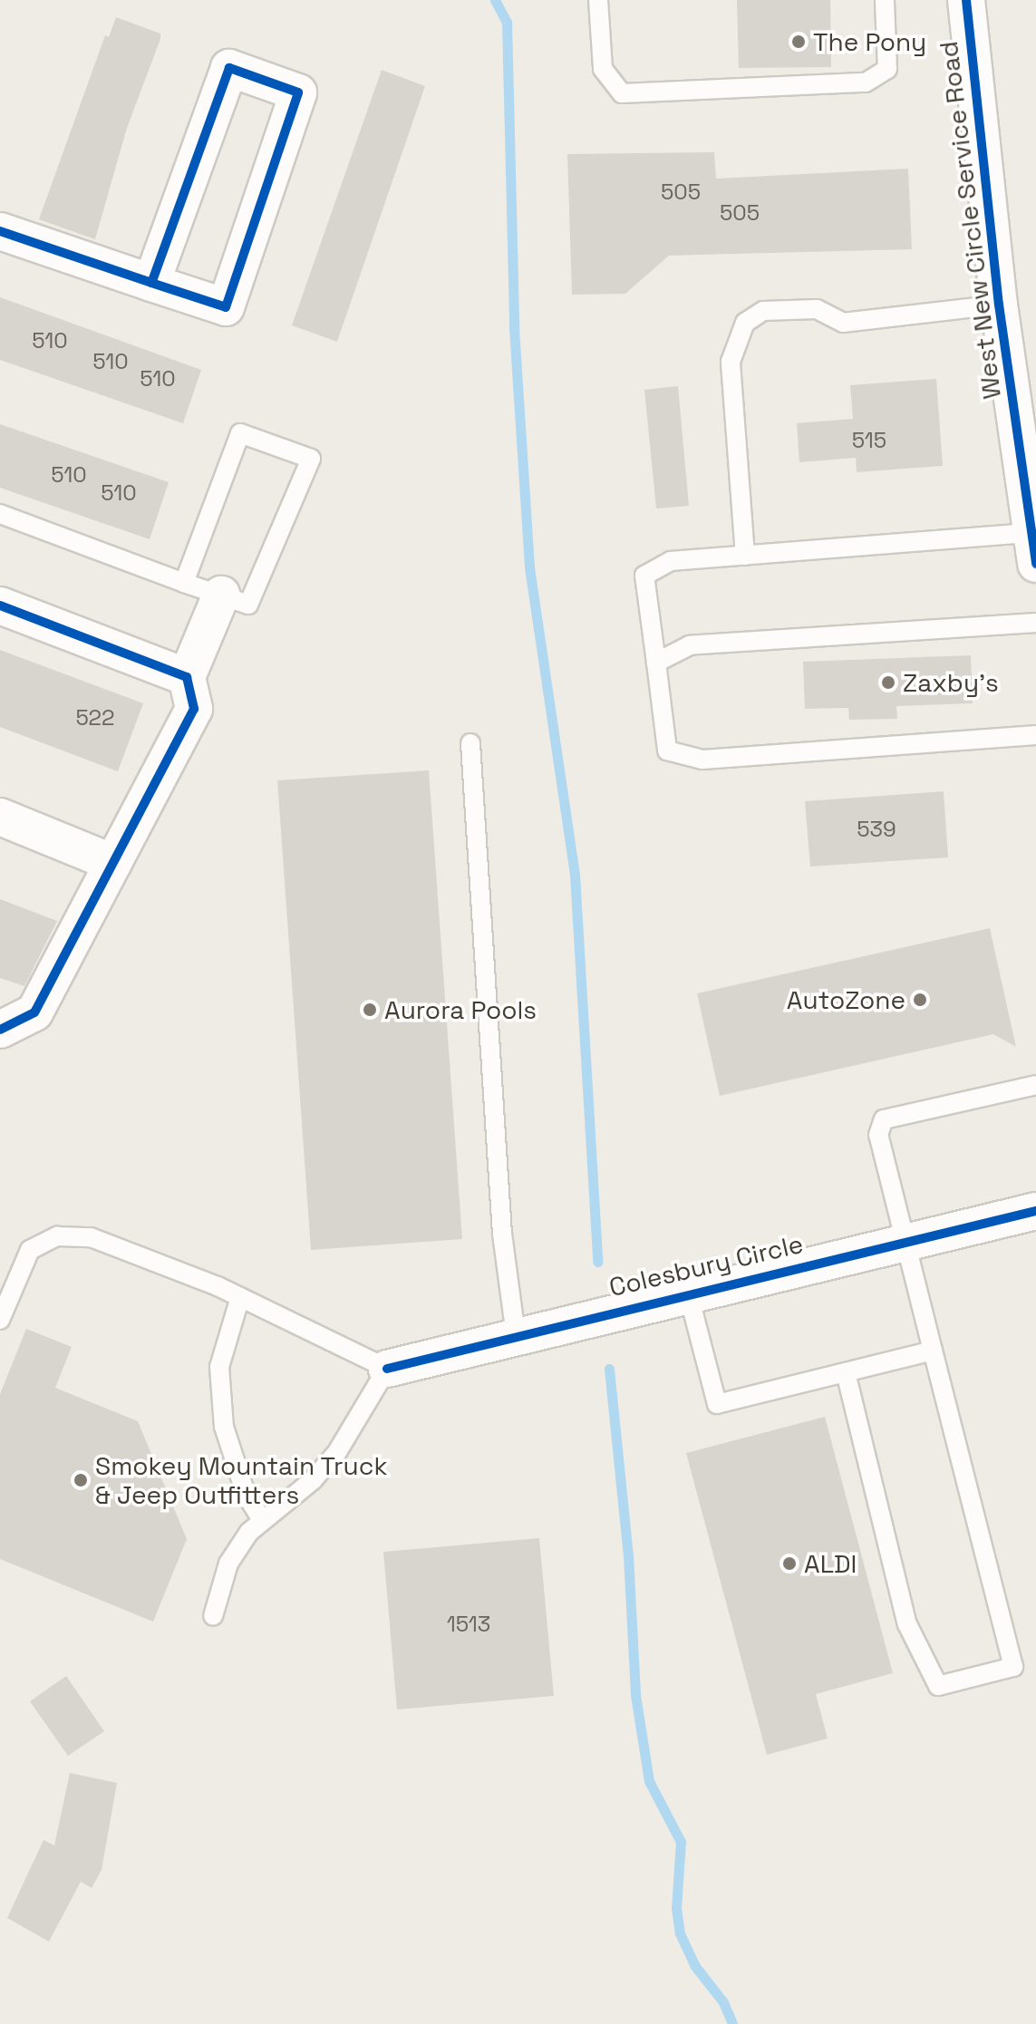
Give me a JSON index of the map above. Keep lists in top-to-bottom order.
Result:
{
  "streets": {
    "street": ["West New Circle Service Road", "Colesbury Circle"]
  },
  "places": [
    "The Pony",
    "Zaxby's",
    "AutoZone",
    "Aurora Pools",
    "Smokey Mountain Truck & Jeep Outfitters",
    "ALDI"
  ],
  "house_numbers": [
    "505",
    "505",
    "510",
    "510",
    "510",
    "515",
    "510",
    "510",
    "522",
    "539",
    "1513"
  ]
}
